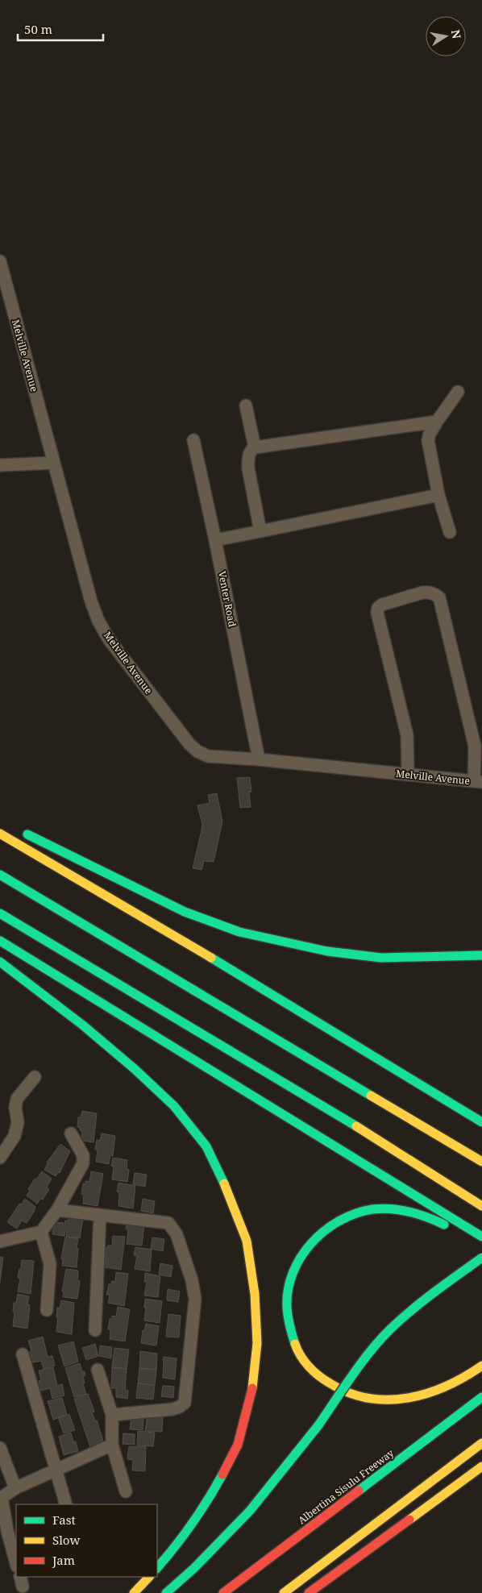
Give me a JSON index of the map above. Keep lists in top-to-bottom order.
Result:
{
  "streets": {
    "highway": ["Albertina Sisulu Freeway"],
    "street": ["Melville Avenue", "Venter Road"]
  },
  "crossings": [
    ["Melville Avenue", "Venter Road"]
  ],
  "legend": ["Fast", "Slow", "Jam"],
  "scale_bar": "50 m",
  "north": "right"
}
